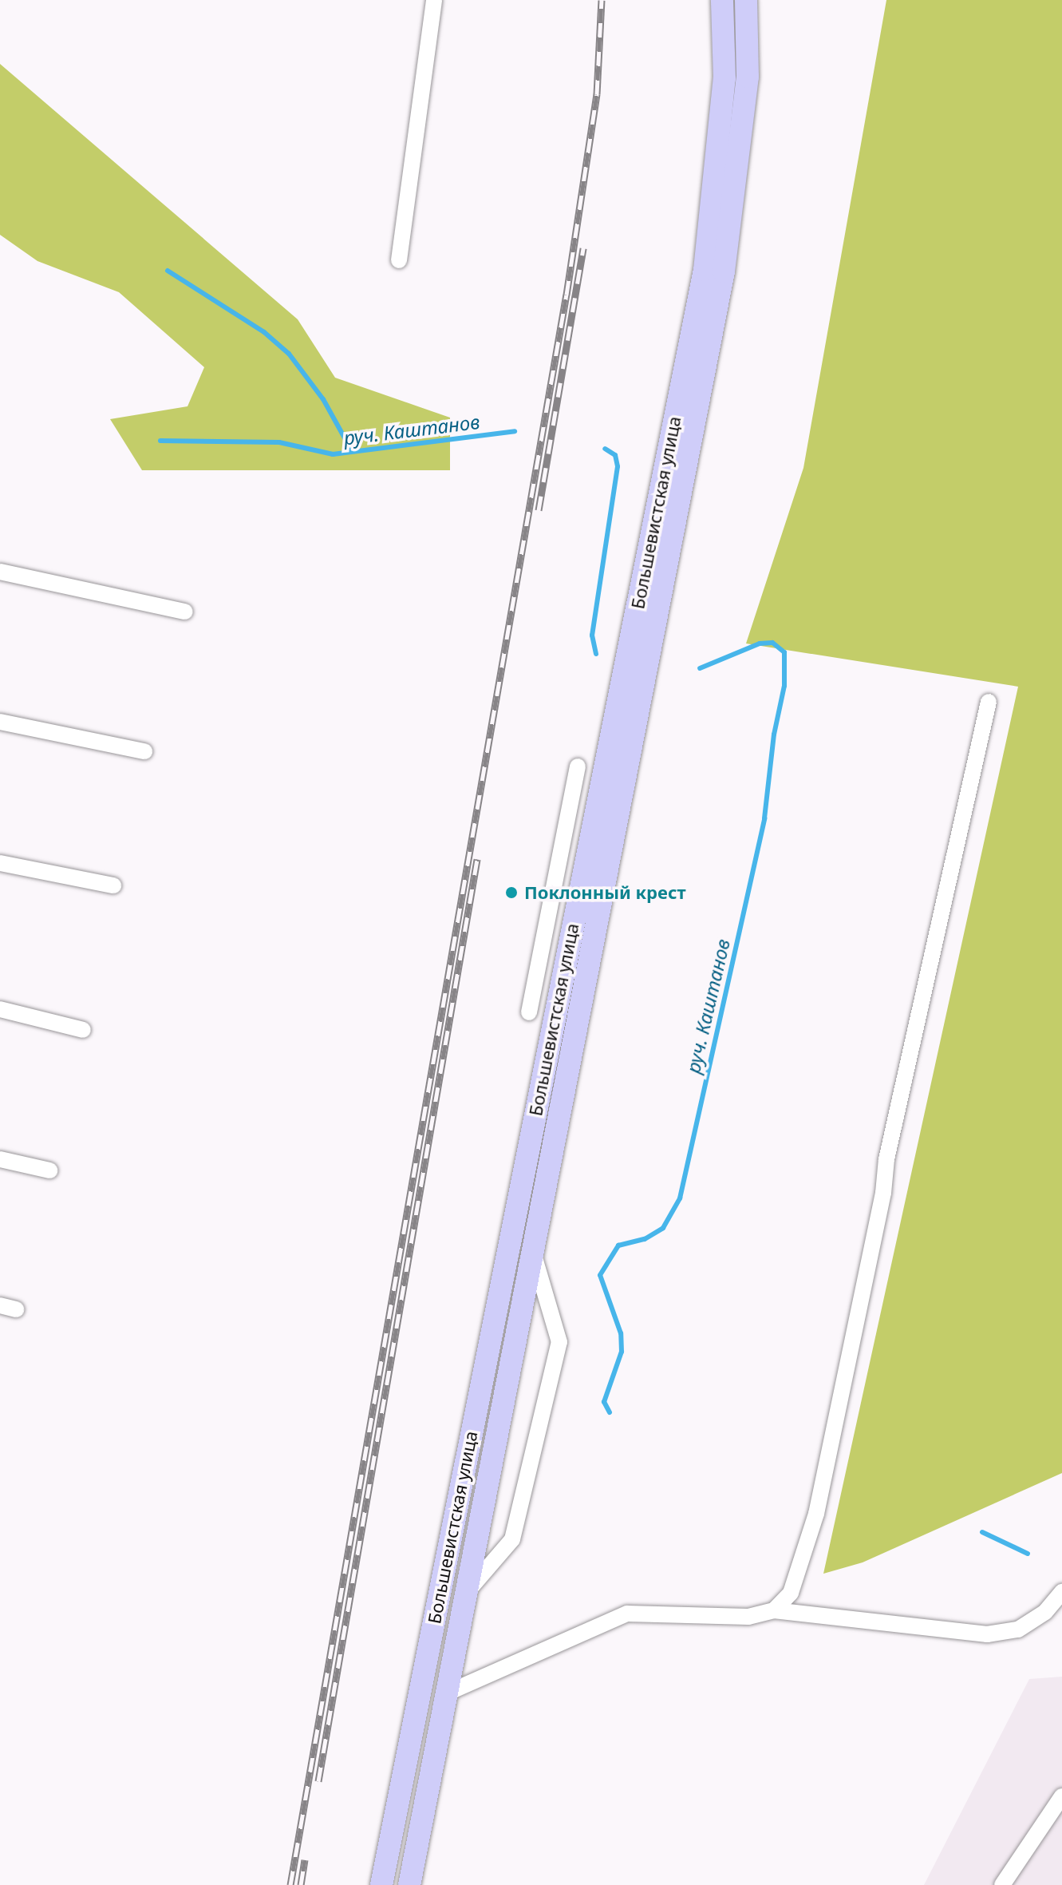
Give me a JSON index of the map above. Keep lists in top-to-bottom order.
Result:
{
  "streets": {
    "highway": ["Большевистская улица"]
  },
  "water": ["руч. Каштанов"],
  "places": ["Поклонный крест"]
}
